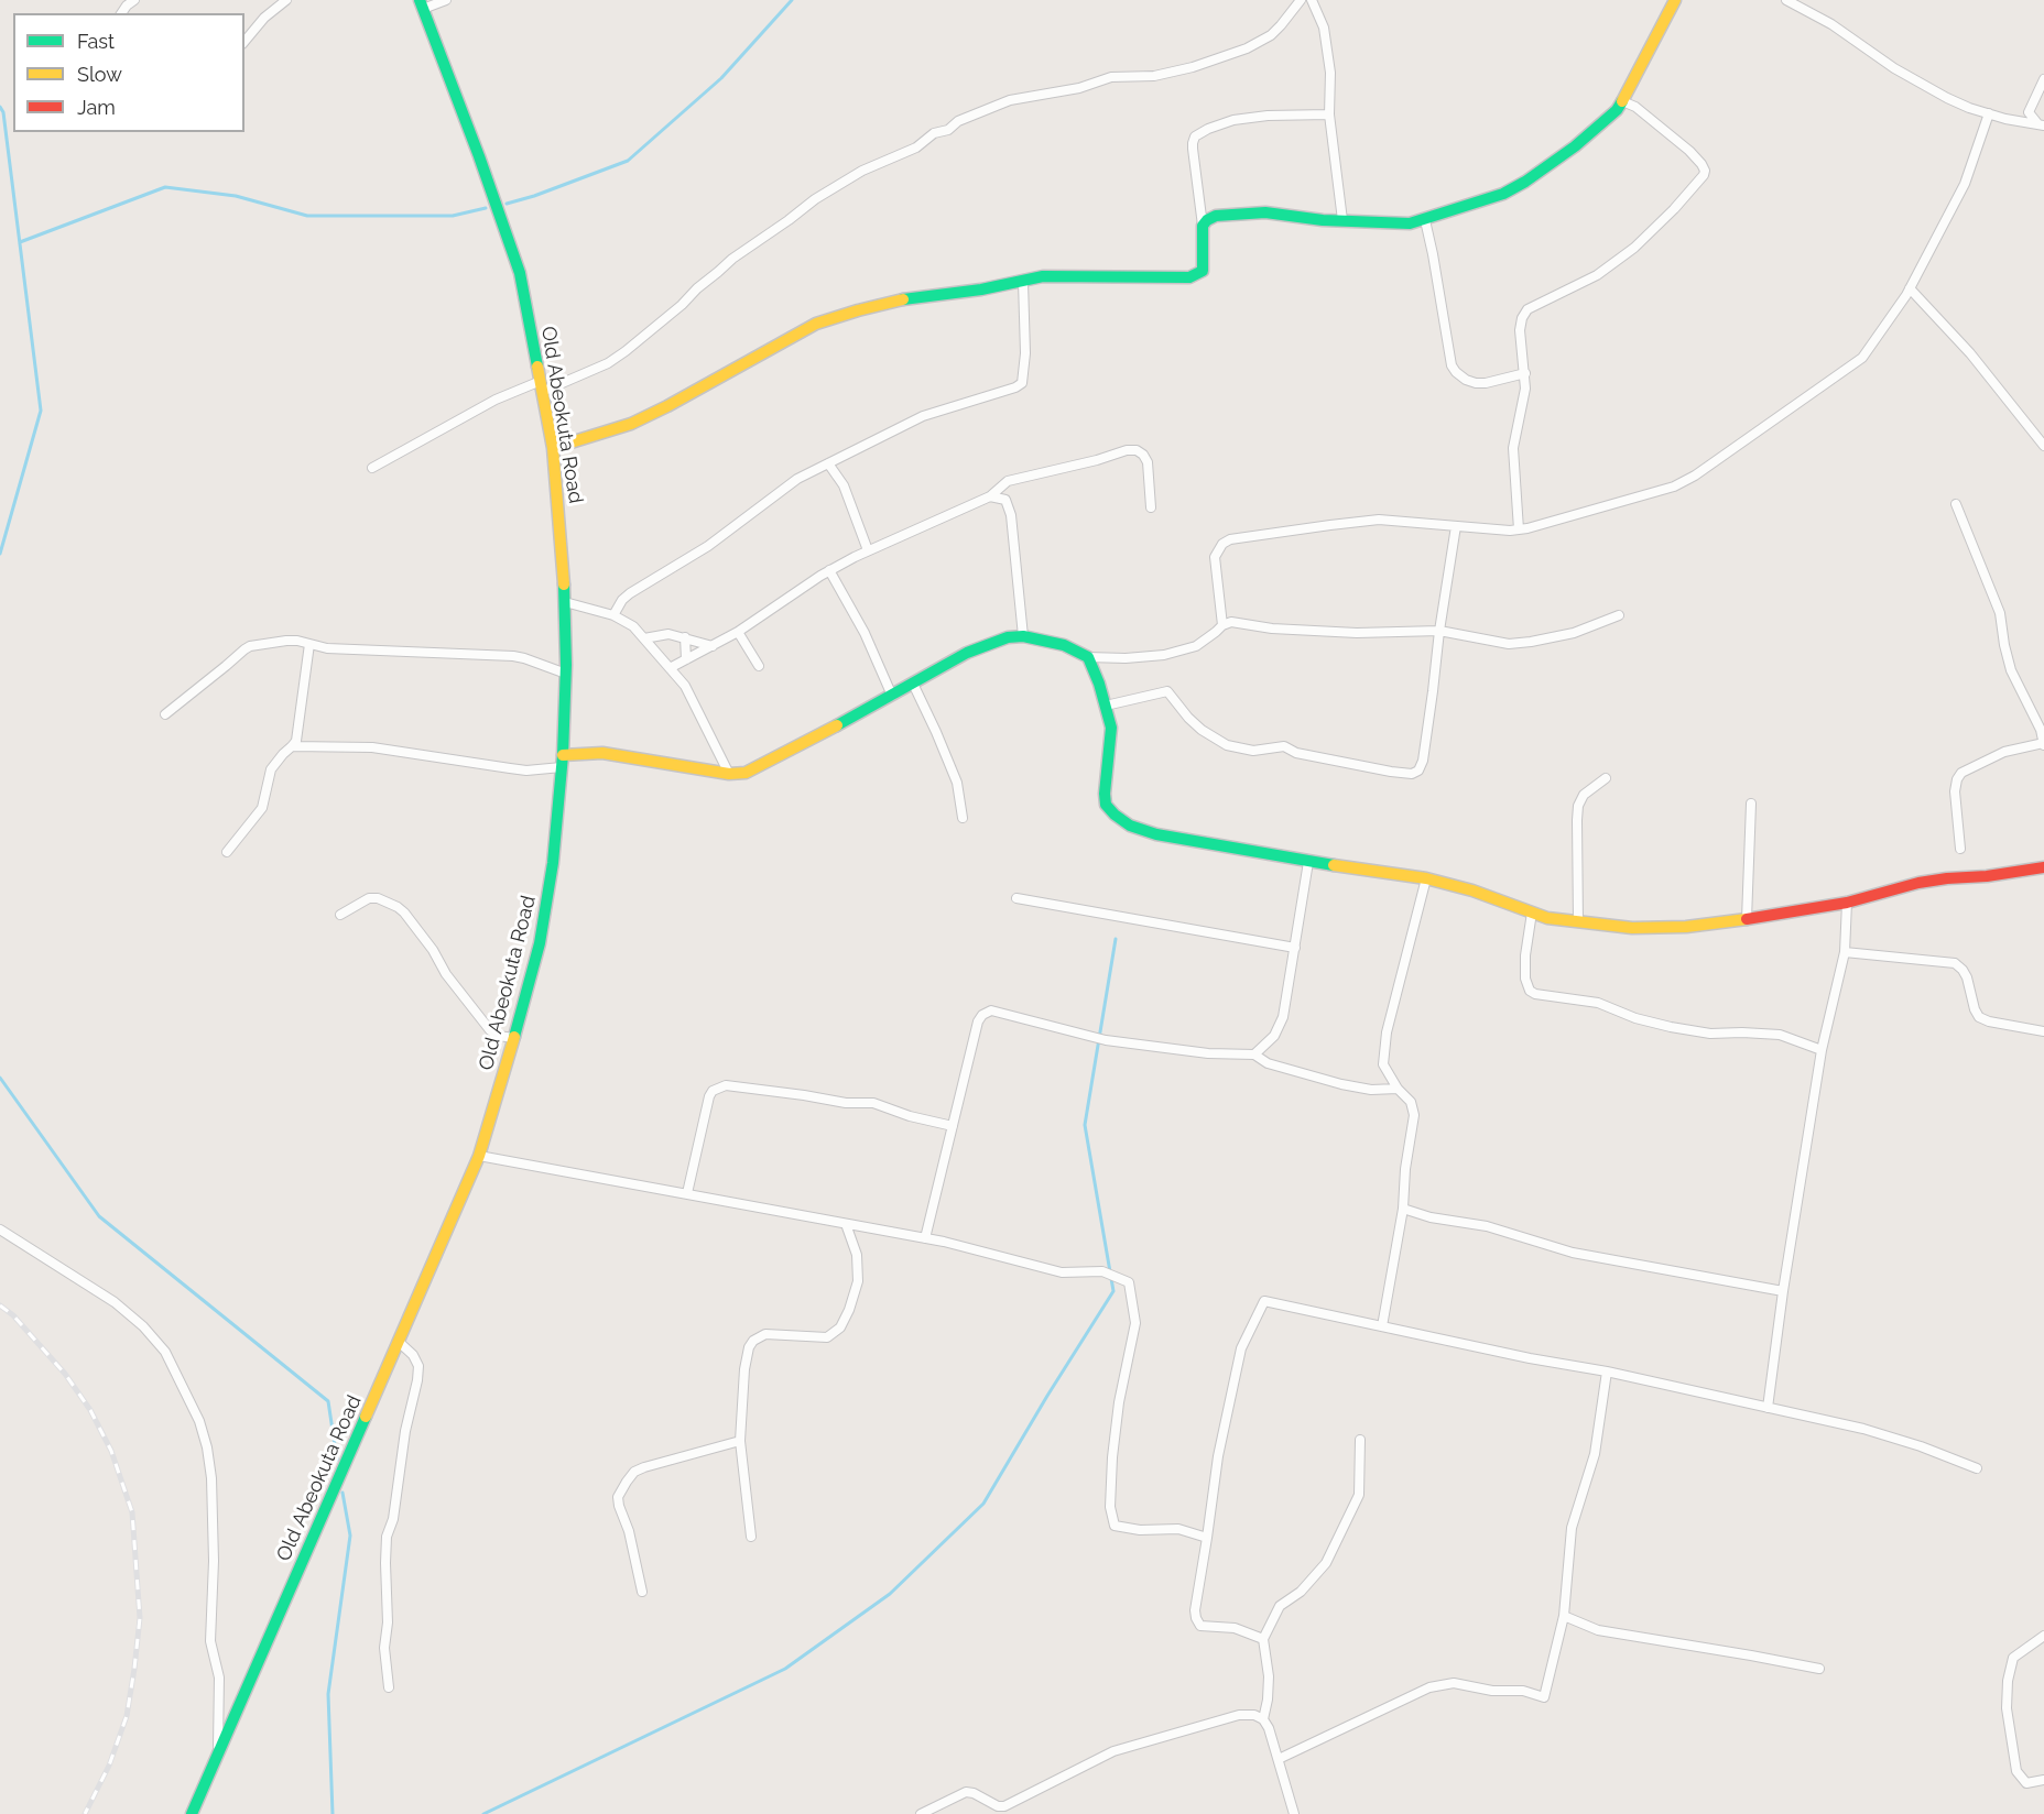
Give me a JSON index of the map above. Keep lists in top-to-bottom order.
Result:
{
  "streets": {
    "main road": ["Old Abeokuta Road"]
  },
  "legend": ["Fast", "Slow", "Jam"]
}
